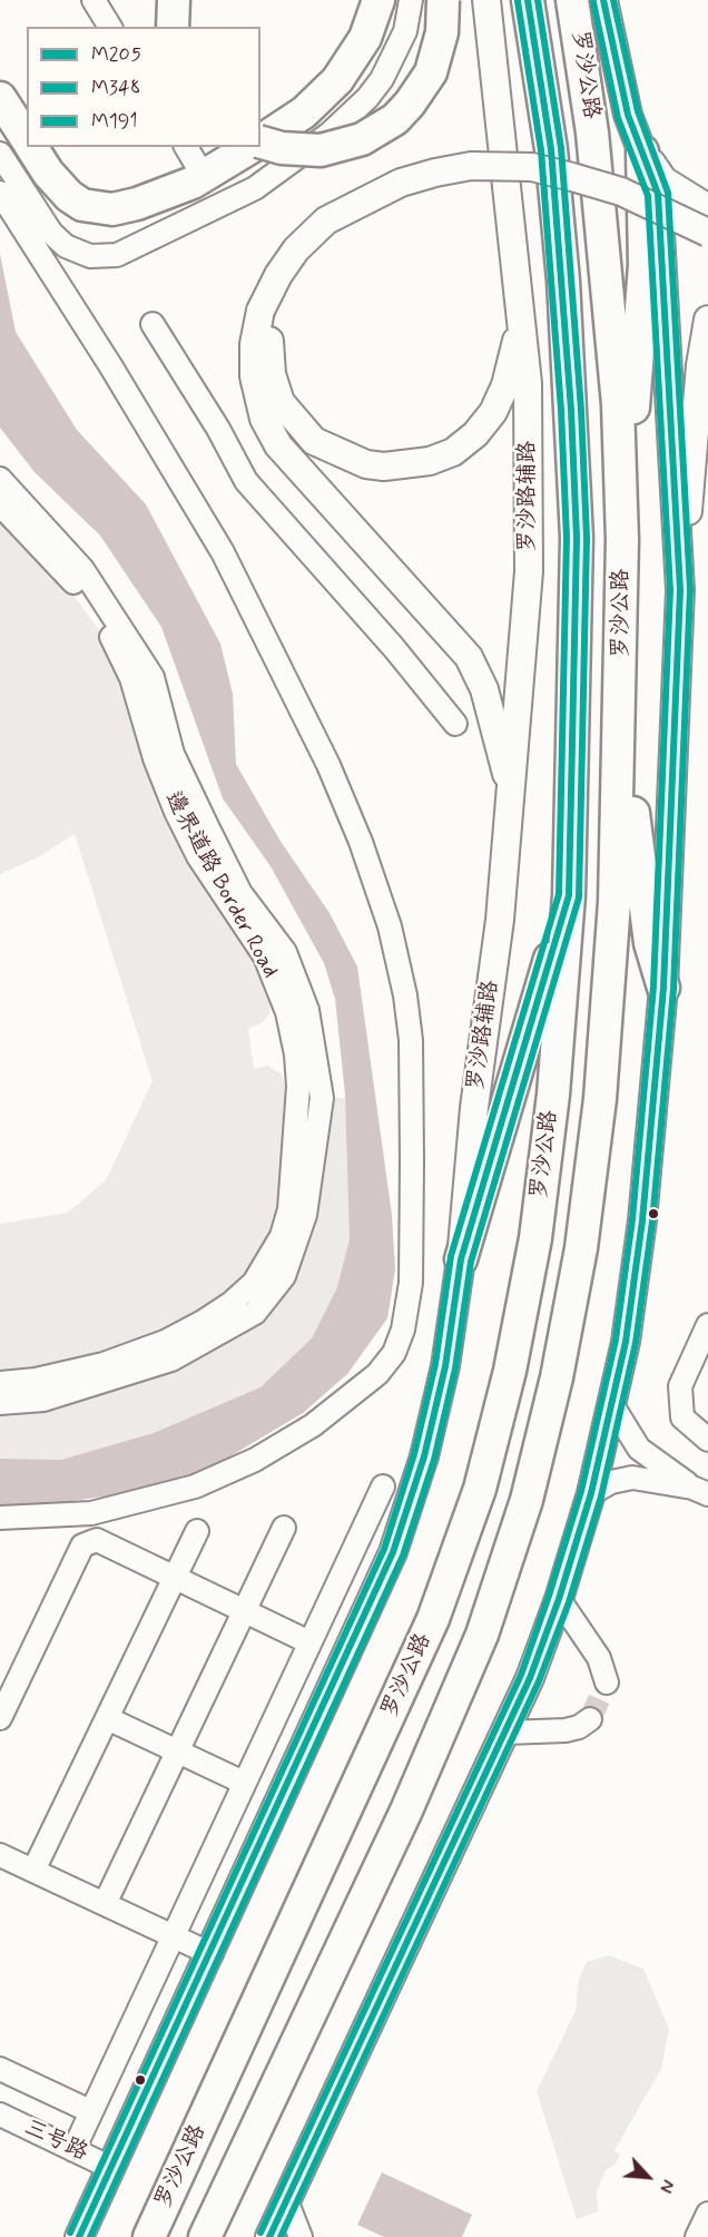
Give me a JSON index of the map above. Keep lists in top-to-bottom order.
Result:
{
  "streets": {
    "highway": ["罗沙公路"],
    "main road": ["罗沙路辅路"],
    "street": ["邊界道路 Border Road", "三号路"]
  },
  "crossings": [
    ["罗沙路辅路", "三号路"]
  ],
  "lines": ["transit line M205", "transit line M348", "transit line M191"],
  "legend": ["M205", "M348", "M191"],
  "north": "bottom right"
}
